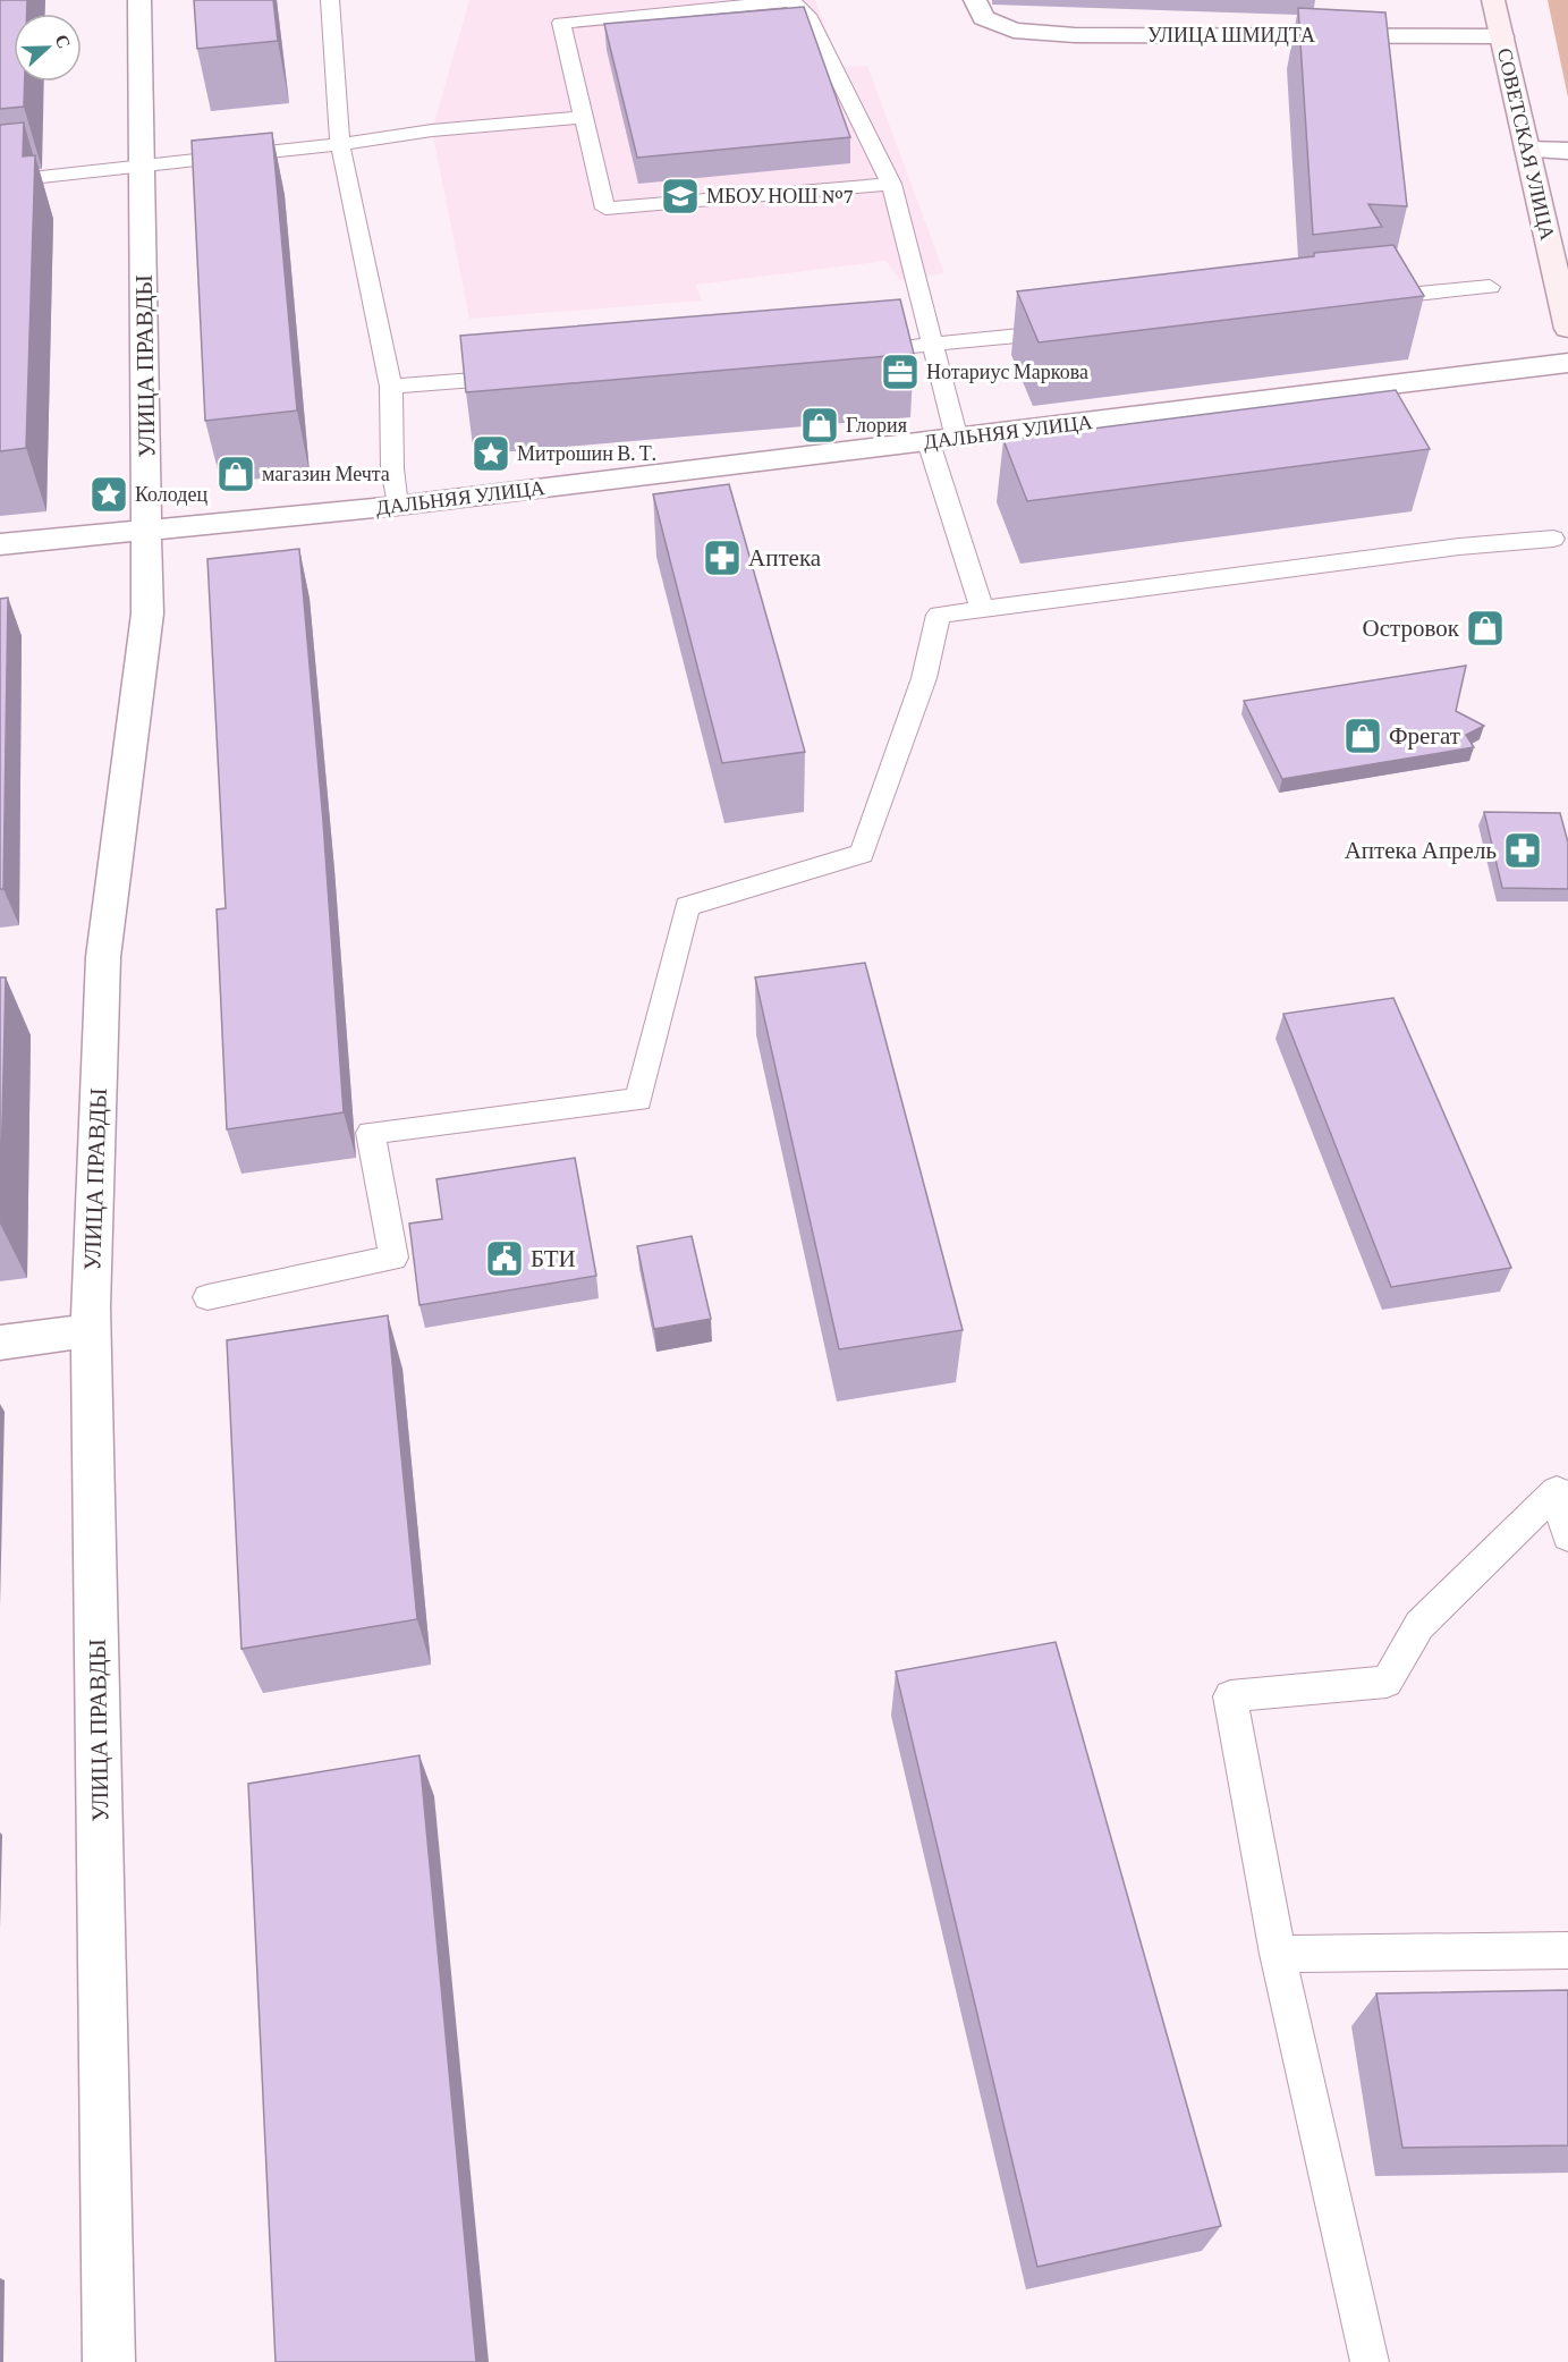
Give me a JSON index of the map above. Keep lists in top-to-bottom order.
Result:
{
  "streets": {
    "main road": ["СОВЕТСКАЯ УЛИЦА"],
    "street": ["УЛИЦА ШМИДТА", "УЛИЦА ПРАВДЫ", "ДАЛЬНЯЯ УЛИЦА"]
  },
  "crossings": [
    ["УЛИЦА ШМИДТА", "СОВЕТСКАЯ УЛИЦА"],
    ["УЛИЦА ПРАВДЫ", "ДАЛЬНЯЯ УЛИЦА"]
  ],
  "places": {
    "school or university": ["МБОУ НОШ №7"],
    "office": ["Нотариус Маркова"],
    "shop": [
      "Глория",
      "магазин Мечта",
      "Островок",
      "Фрегат"
    ],
    "place": ["Митрошин В. Т.", "Колодец"],
    "pharmacy": ["Аптека", "Аптека Апрель"],
    "public building": ["БТИ"]
  },
  "north": "right"
}
